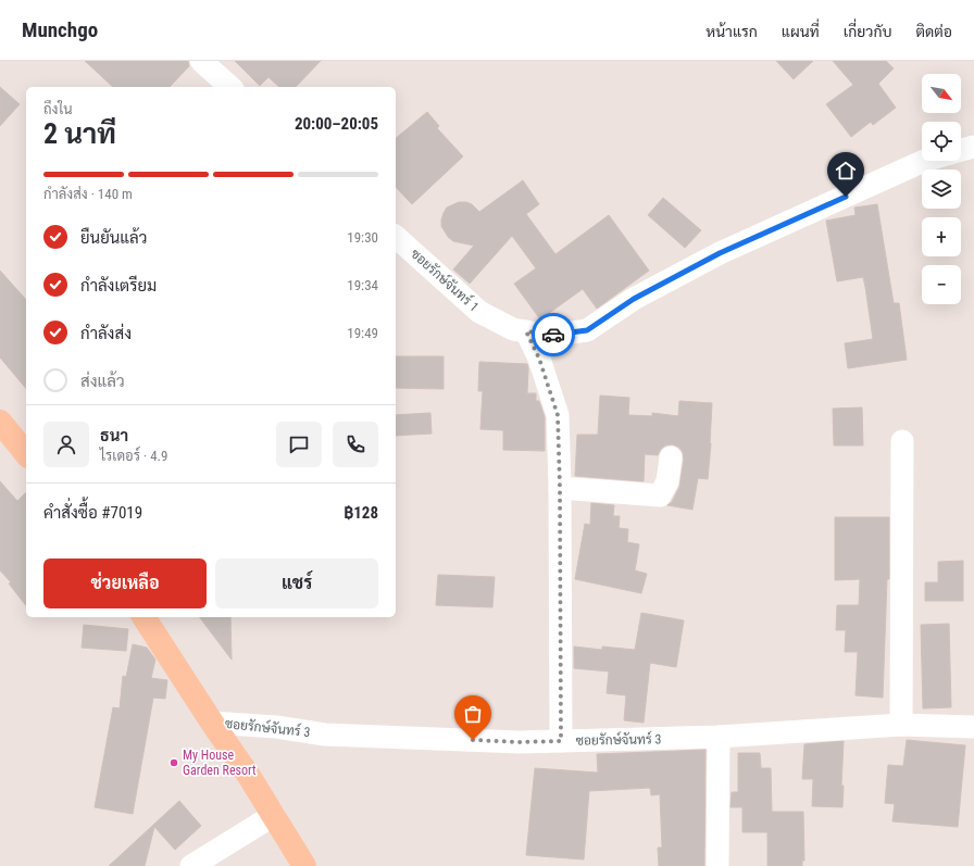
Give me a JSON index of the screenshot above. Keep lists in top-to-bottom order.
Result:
{
  "streets": {
    "street": ["ซอยรักษ์จันทร์ 1", "ซอยรักษ์จันทร์ 3"]
  },
  "places": ["My House Garden Resort"],
  "north": "bottom right",
  "page": {
    "header": "Munchgo",
    "nav": [
      "หน้าแรก",
      "แผนที่",
      "เกี่ยวกับ",
      "ติดต่อ"
    ],
    "map_buttons": ["+", "−"],
    "heading": ["2 นาที", "ถึงใน", "20:00–20:05"],
    "panel": [
      "ธนา",
      "ไรเดอร์ · 4.9",
      "คำสั่งซื้อ #7019",
      "฿128"
    ],
    "bar": "กำลังส่ง · 140 m",
    "list": [
      ["ยืนยันแล้ว", "19:30"],
      ["กำลังเตรียม", "19:34"],
      ["กำลังส่ง", "19:49"],
      "ส่งแล้ว"
    ],
    "buttons": ["ช่วยเหลือ", "แชร์"]
  }
}
